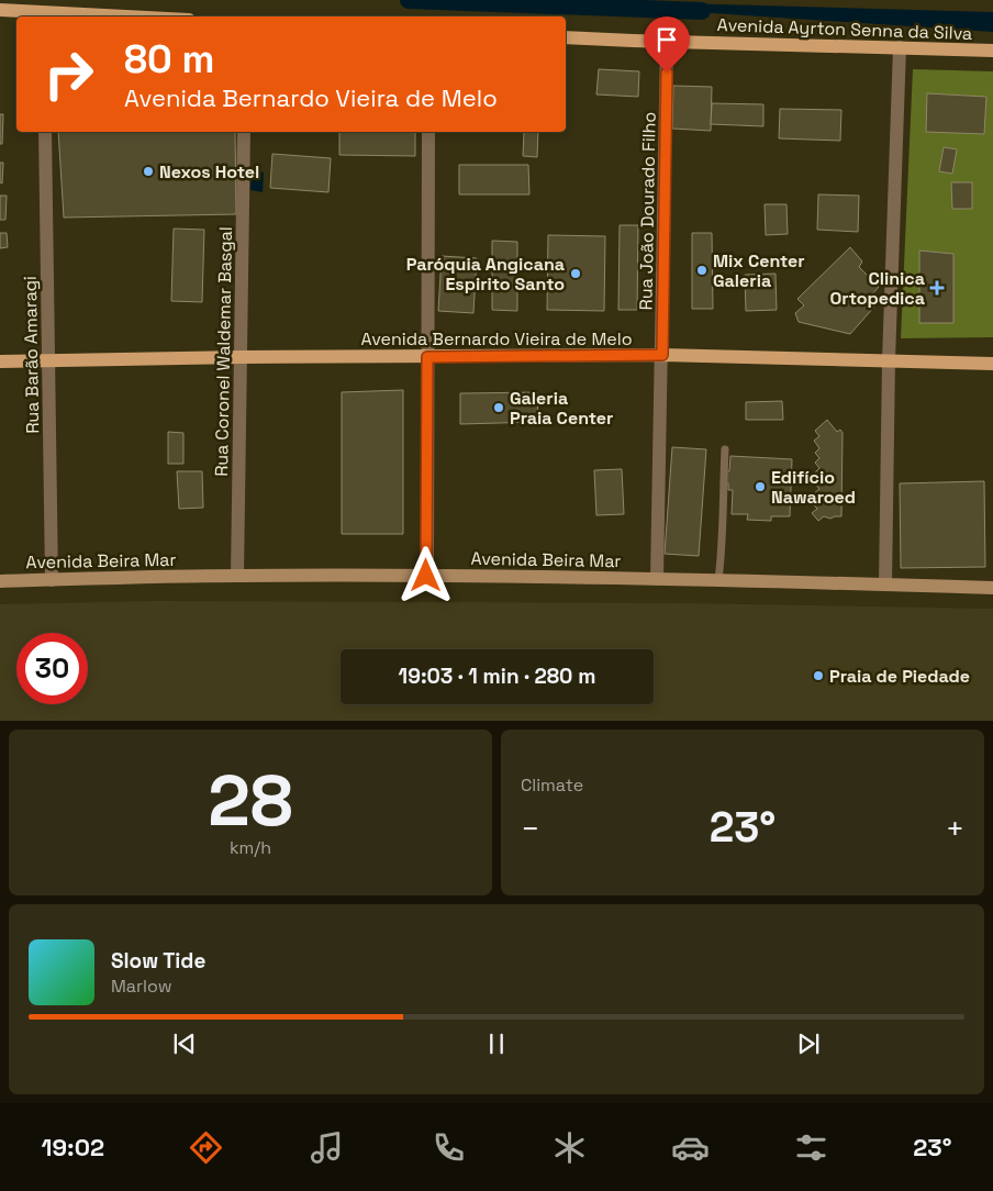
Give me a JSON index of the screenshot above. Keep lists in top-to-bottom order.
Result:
{
  "streets": {
    "main road": ["Avenida Ayrton Senna da Silva", "Avenida Bernardo Vieira de Melo", "Avenida Beira Mar"],
    "street": ["Rua João Dourado Filho", "Rua Coronel Waldemar Basgal", "Rua Barão Amaragi"]
  },
  "crossings": [
    ["Avenida Ayrton Senna da Silva", "Rua João Dourado Filho"],
    ["Rua João Dourado Filho", "Avenida Bernardo Vieira de Melo"],
    ["Rua João Dourado Filho", "Avenida Beira Mar"],
    ["Avenida Bernardo Vieira de Melo", "Rua Coronel Waldemar Basgal"],
    ["Avenida Bernardo Vieira de Melo", "Rua Barão Amaragi"],
    ["Rua Coronel Waldemar Basgal", "Avenida Beira Mar"],
    ["Rua Barão Amaragi", "Avenida Beira Mar"]
  ],
  "places": {
    "other": [
      "Nexos Hotel",
      "Mix Center Galeria",
      "Paróquia Angicana Espirito Santo",
      "Galeria Praia Center",
      "Edifício Nawaroed",
      "Praia de Piedade"
    ],
    "health": ["Clinica Ortopedica"]
  },
  "page": {
    "turn": ["80 m", "Avenida Bernardo Vieira de Melo"],
    "limit": "30",
    "trip": "19:03 · 1 min · 280 m",
    "tile": [
      ["28", "km/h"],
      "Climate"
    ],
    "heat": ["−", "23°", "+"],
    "song": ["Slow Tide", "Marlow"],
    "tabs": ["19:02", "23°"]
  }
}
